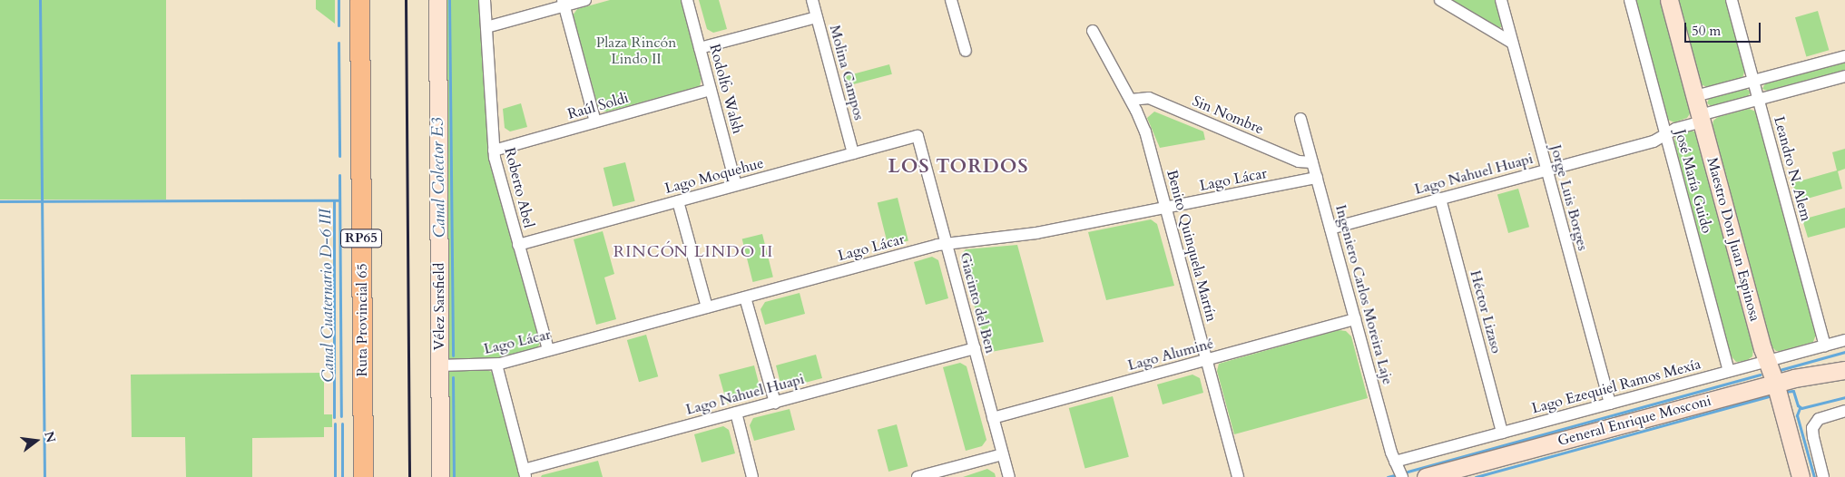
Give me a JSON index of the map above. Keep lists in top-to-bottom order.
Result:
{
  "streets": {
    "main road": ["RP65", "Ruta Provincial 65"],
    "street": [
      "Molina Campos",
      "Rodolfo Walsh",
      "Raúl Soldi",
      "Sin Nombre",
      "Leandro N. Alem",
      "Lago Nahuel Huapi",
      "Lago Moquehue",
      "Lago Lácar",
      "José María Guido",
      "Roberto Abel",
      "Jorge Luis Borges",
      "Maestro Don Juan Espinosa",
      "Benito Quinquela Martín",
      "Ingeniero Carlos Moreira Laje",
      "Giacinto del Ben",
      "Vélez Sarsfield",
      "Héctor Lizaso",
      "Lago Aluminé",
      "Lago Ezequiel Ramos Mexía",
      "General Enrique Mosconi"
    ]
  },
  "crossings": [
    ["Molina Campos", "Lago Moquehue"],
    ["Rodolfo Walsh", "Raúl Soldi"],
    ["Rodolfo Walsh", "Lago Moquehue"],
    ["Raúl Soldi", "Roberto Abel"],
    ["Sin Nombre", "Benito Quinquela Martín"],
    ["Sin Nombre", "Ingeniero Carlos Moreira Laje"],
    ["Leandro N. Alem", "Lago Nahuel Huapi"],
    ["Leandro N. Alem", "Lago Ezequiel Ramos Mexía"],
    ["Lago Nahuel Huapi", "José María Guido"],
    ["Lago Nahuel Huapi", "Jorge Luis Borges"],
    ["Lago Nahuel Huapi", "Maestro Don Juan Espinosa"],
    ["Lago Nahuel Huapi", "Ingeniero Carlos Moreira Laje"],
    ["Lago Nahuel Huapi", "Giacinto del Ben"],
    ["Lago Nahuel Huapi", "Héctor Lizaso"],
    ["Lago Moquehue", "Roberto Abel"],
    ["Lago Moquehue", "Giacinto del Ben"],
    ["Lago Lácar", "Roberto Abel"],
    ["Lago Lácar", "Benito Quinquela Martín"],
    ["Lago Lácar", "Ingeniero Carlos Moreira Laje"],
    ["Lago Lácar", "Giacinto del Ben"],
    ["Lago Lácar", "Vélez Sarsfield"],
    ["José María Guido", "Lago Ezequiel Ramos Mexía"],
    ["Jorge Luis Borges", "Lago Ezequiel Ramos Mexía"],
    ["Maestro Don Juan Espinosa", "Lago Ezequiel Ramos Mexía"],
    ["Maestro Don Juan Espinosa", "General Enrique Mosconi"],
    ["Benito Quinquela Martín", "Lago Aluminé"],
    ["Ingeniero Carlos Moreira Laje", "Lago Aluminé"],
    ["Ingeniero Carlos Moreira Laje", "Lago Ezequiel Ramos Mexía"],
    ["Giacinto del Ben", "Lago Aluminé"],
    ["Héctor Lizaso", "Lago Ezequiel Ramos Mexía"]
  ],
  "districts": ["LOS TORDOS", "RINCÓN LINDO II"],
  "water": ["Canal Colector E3", "Canal Cuaternario D-6 III"],
  "parks": ["Plaza Rincón Lindo II"],
  "scale_bar": "50 m",
  "north": "right"
}
